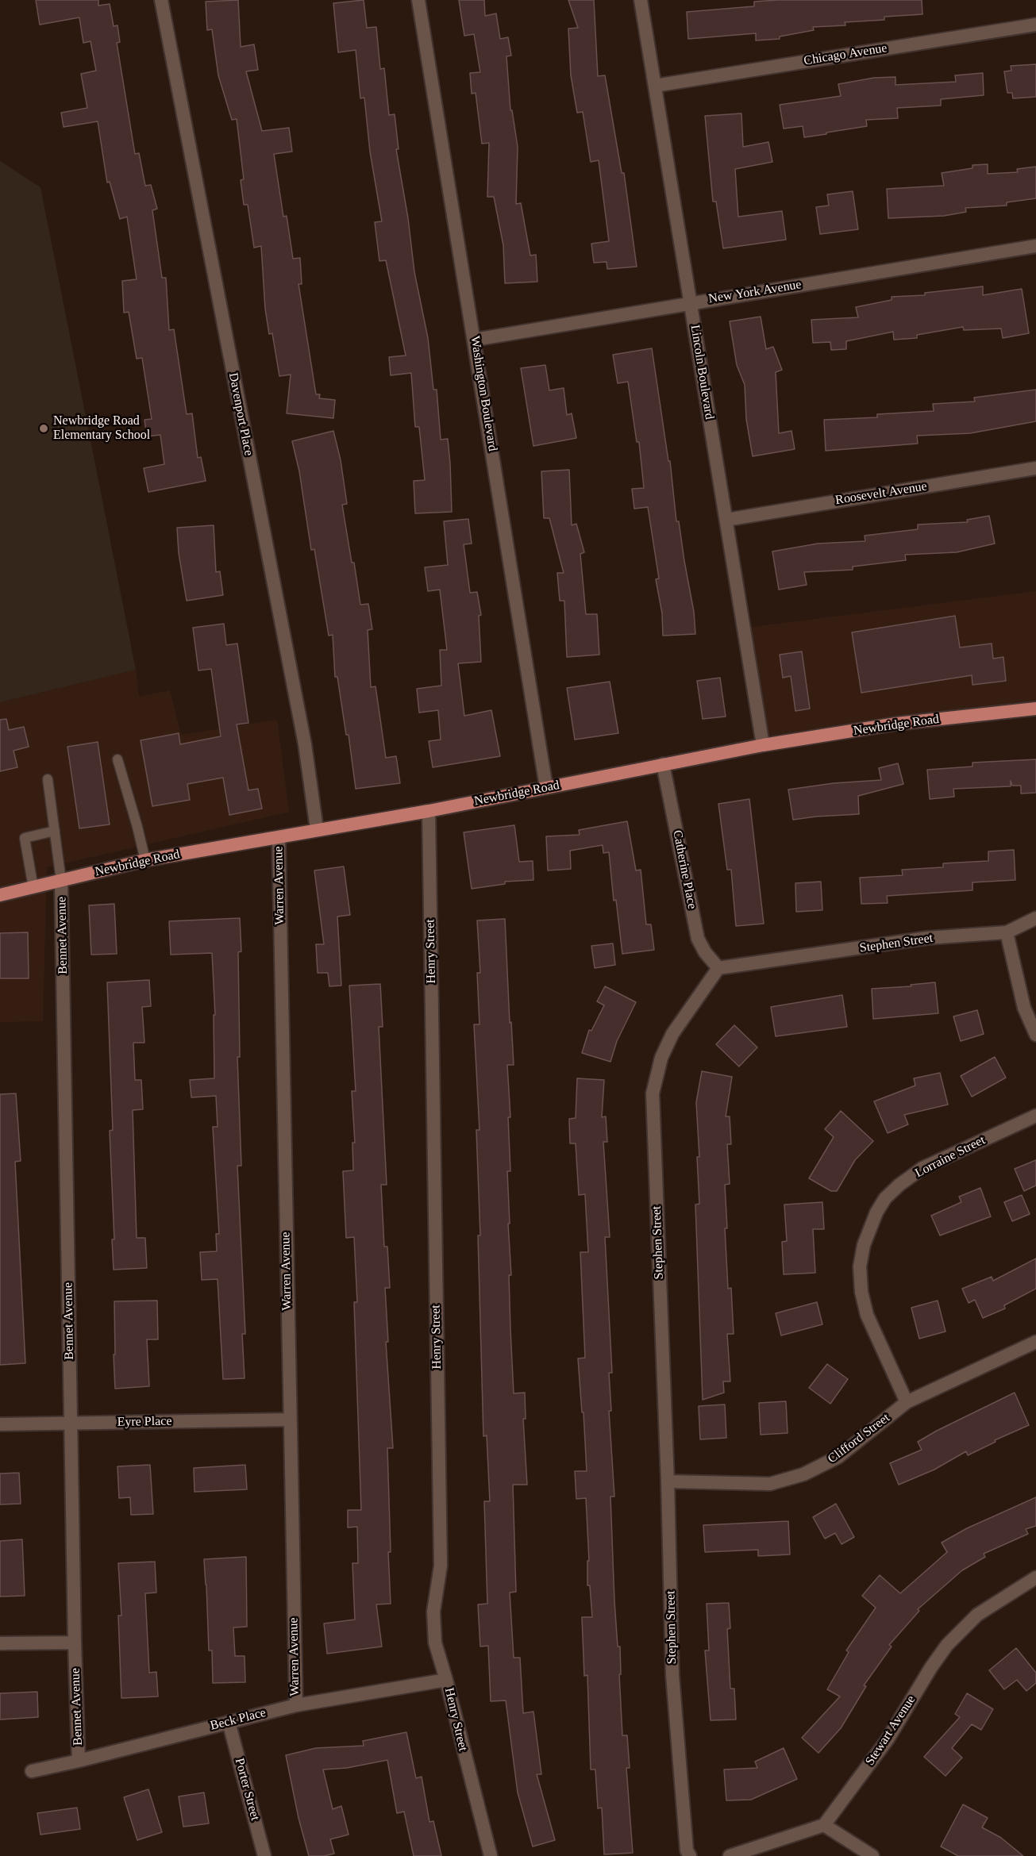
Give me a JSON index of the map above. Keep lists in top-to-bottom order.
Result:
{
  "streets": {
    "main road": ["Newbridge Road"],
    "street": [
      "Chicago Avenue",
      "New York Avenue",
      "Lincoln Boulevard",
      "Washington Boulevard",
      "Davenport Place",
      "Roosevelt Avenue",
      "Catherine Place",
      "Warren Avenue",
      "Bennet Avenue",
      "Stephen Street",
      "Henry Street",
      "Lorraine Street",
      "Eyre Place",
      "Clifford Street",
      "Beck Place",
      "Stewart Avenue",
      "Porter Street"
    ]
  },
  "crossings": [
    ["Chicago Avenue", "Lincoln Boulevard"],
    ["New York Avenue", "Lincoln Boulevard"],
    ["New York Avenue", "Washington Boulevard"],
    ["Lincoln Boulevard", "Roosevelt Avenue"],
    ["Lincoln Boulevard", "Newbridge Road"],
    ["Washington Boulevard", "Newbridge Road"],
    ["Davenport Place", "Newbridge Road"],
    ["Newbridge Road", "Catherine Place"],
    ["Newbridge Road", "Warren Avenue"],
    ["Newbridge Road", "Bennet Avenue"],
    ["Newbridge Road", "Henry Street"],
    ["Catherine Place", "Stephen Street"],
    ["Warren Avenue", "Eyre Place"],
    ["Warren Avenue", "Beck Place"],
    ["Bennet Avenue", "Eyre Place"],
    ["Bennet Avenue", "Beck Place"],
    ["Stephen Street", "Clifford Street"],
    ["Henry Street", "Beck Place"],
    ["Lorraine Street", "Clifford Street"],
    ["Beck Place", "Porter Street"]
  ],
  "places": ["Newbridge Road Elementary School"]
}
